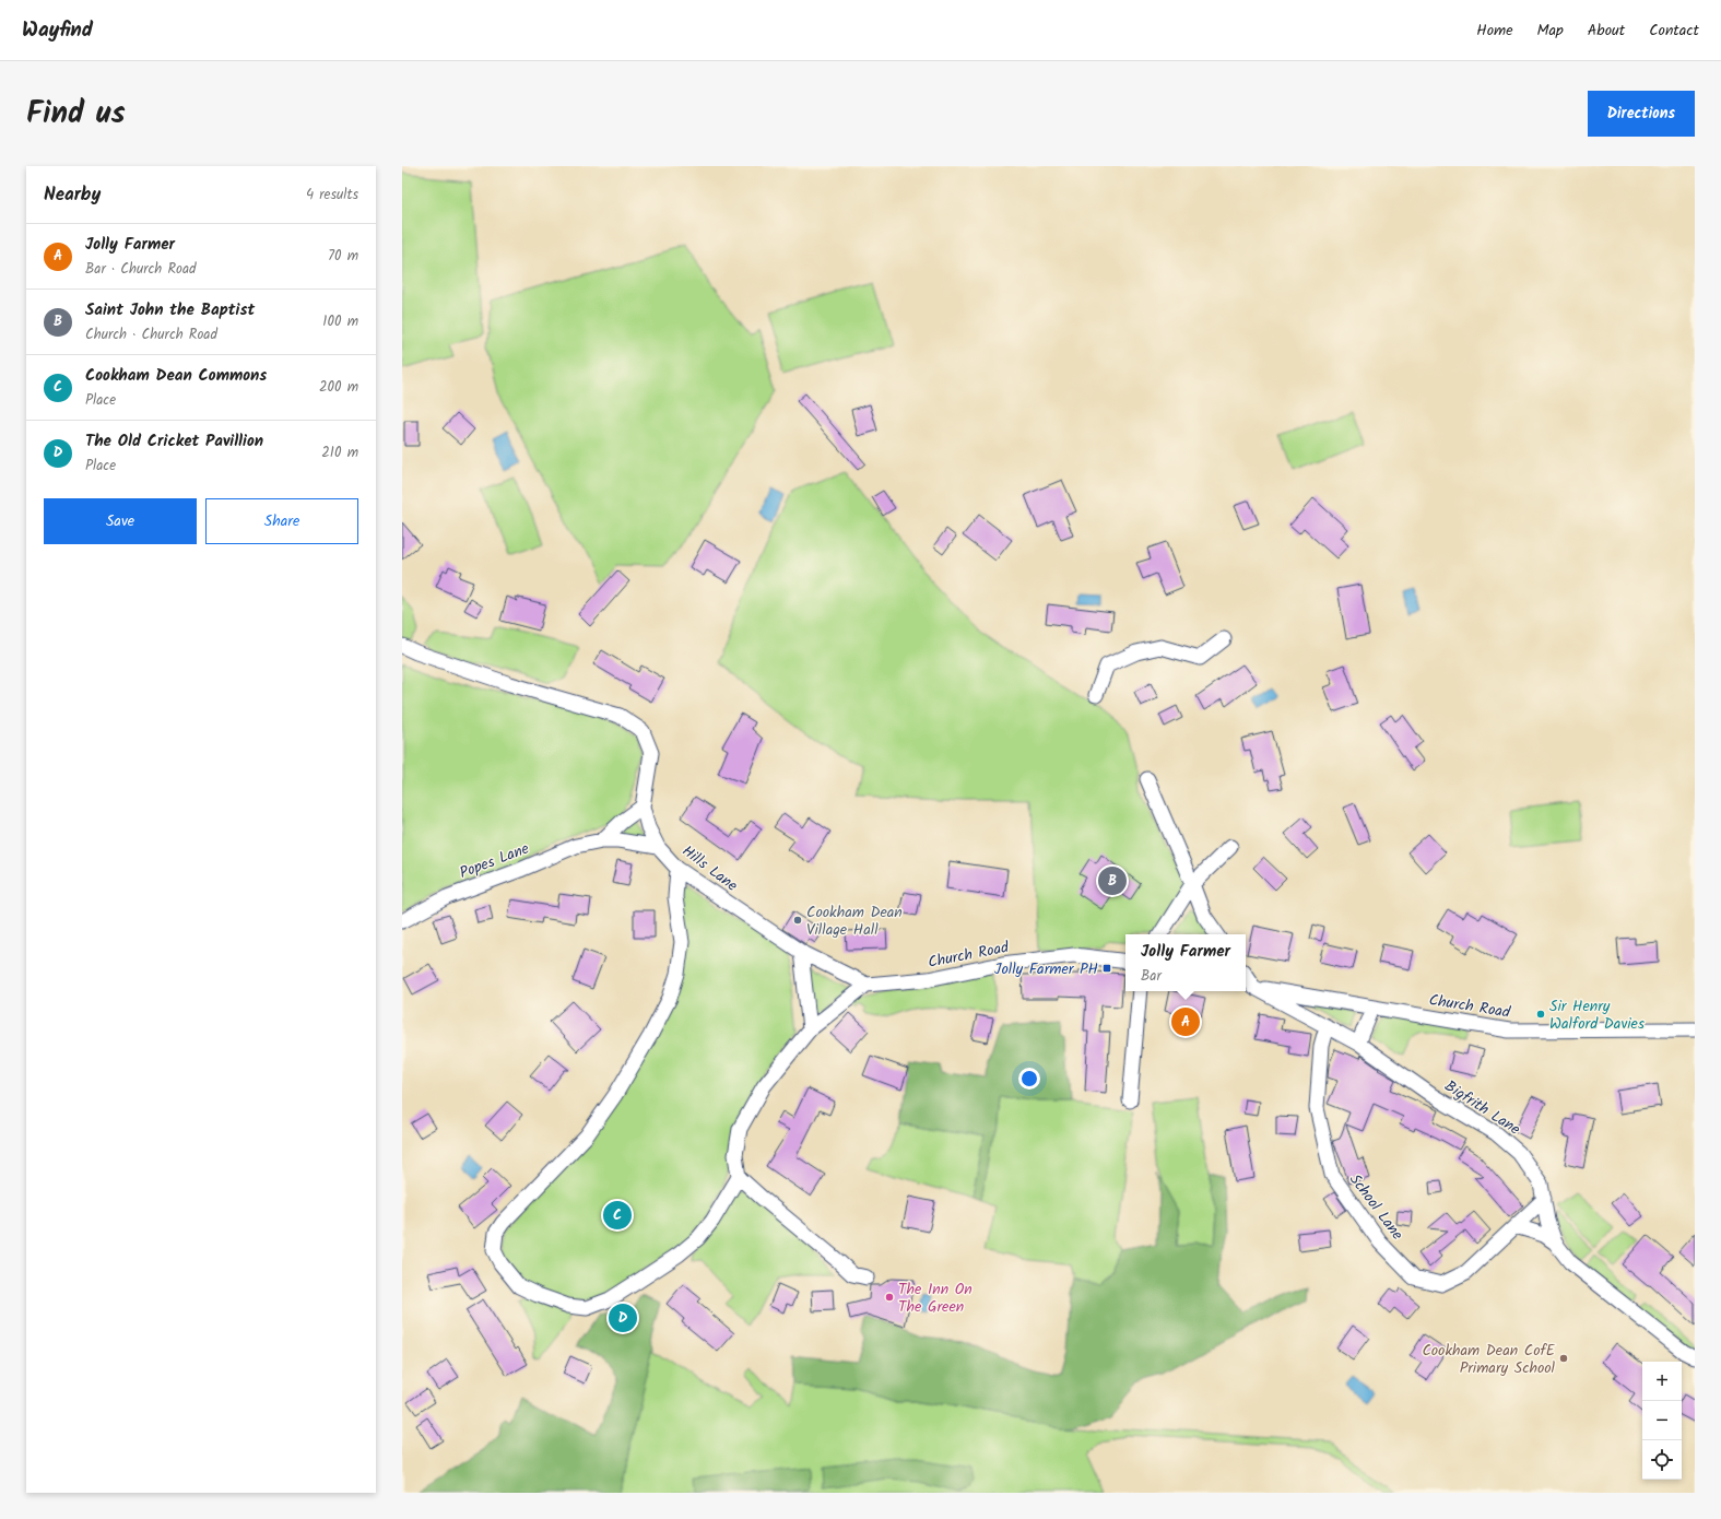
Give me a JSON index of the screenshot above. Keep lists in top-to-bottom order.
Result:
{
  "streets": {
    "street": [
      "Popes Lane",
      "Hills Lane",
      "Church Road",
      "Bigfrith Lane",
      "School Lane"
    ]
  },
  "crossings": [
    ["Popes Lane", "Hills Lane"],
    ["Hills Lane", "Church Road"],
    ["Church Road", "Bigfrith Lane"],
    ["Bigfrith Lane", "School Lane"]
  ],
  "places": {
    "other": [
      "Cookham Dean Village Hall",
      "Sir Henry Walford Davies",
      "The Inn On The Green",
      "Cookham Dean CofE Primary School"
    ],
    "transit": ["Jolly Farmer PH"]
  },
  "page": {
    "header": "Wayfind",
    "nav": [
      "Home",
      "Map",
      "About",
      "Contact"
    ],
    "title": "Find us",
    "buttons": [
      "Directions",
      ["Save", "Share"]
    ],
    "heading": ["Nearby", "4 results"],
    "list": [
      {
        "mark": "A",
        "name": "Jolly Farmer",
        "note": "Bar · Church Road",
        "value": "70 m"
      },
      {
        "mark": "B",
        "name": "Saint John the Baptist",
        "note": "Church · Church Road",
        "value": "100 m"
      },
      {
        "mark": "C",
        "name": "Cookham Dean Commons",
        "note": "Place",
        "value": "200 m"
      },
      {
        "mark": "D",
        "name": "The Old Cricket Pavillion",
        "note": "Place",
        "value": "210 m"
      }
    ],
    "pins": [
      "B",
      "A",
      "C",
      "D"
    ],
    "popup": ["Jolly Farmer", "Bar"],
    "map_buttons": ["+", "−"]
  }
}
